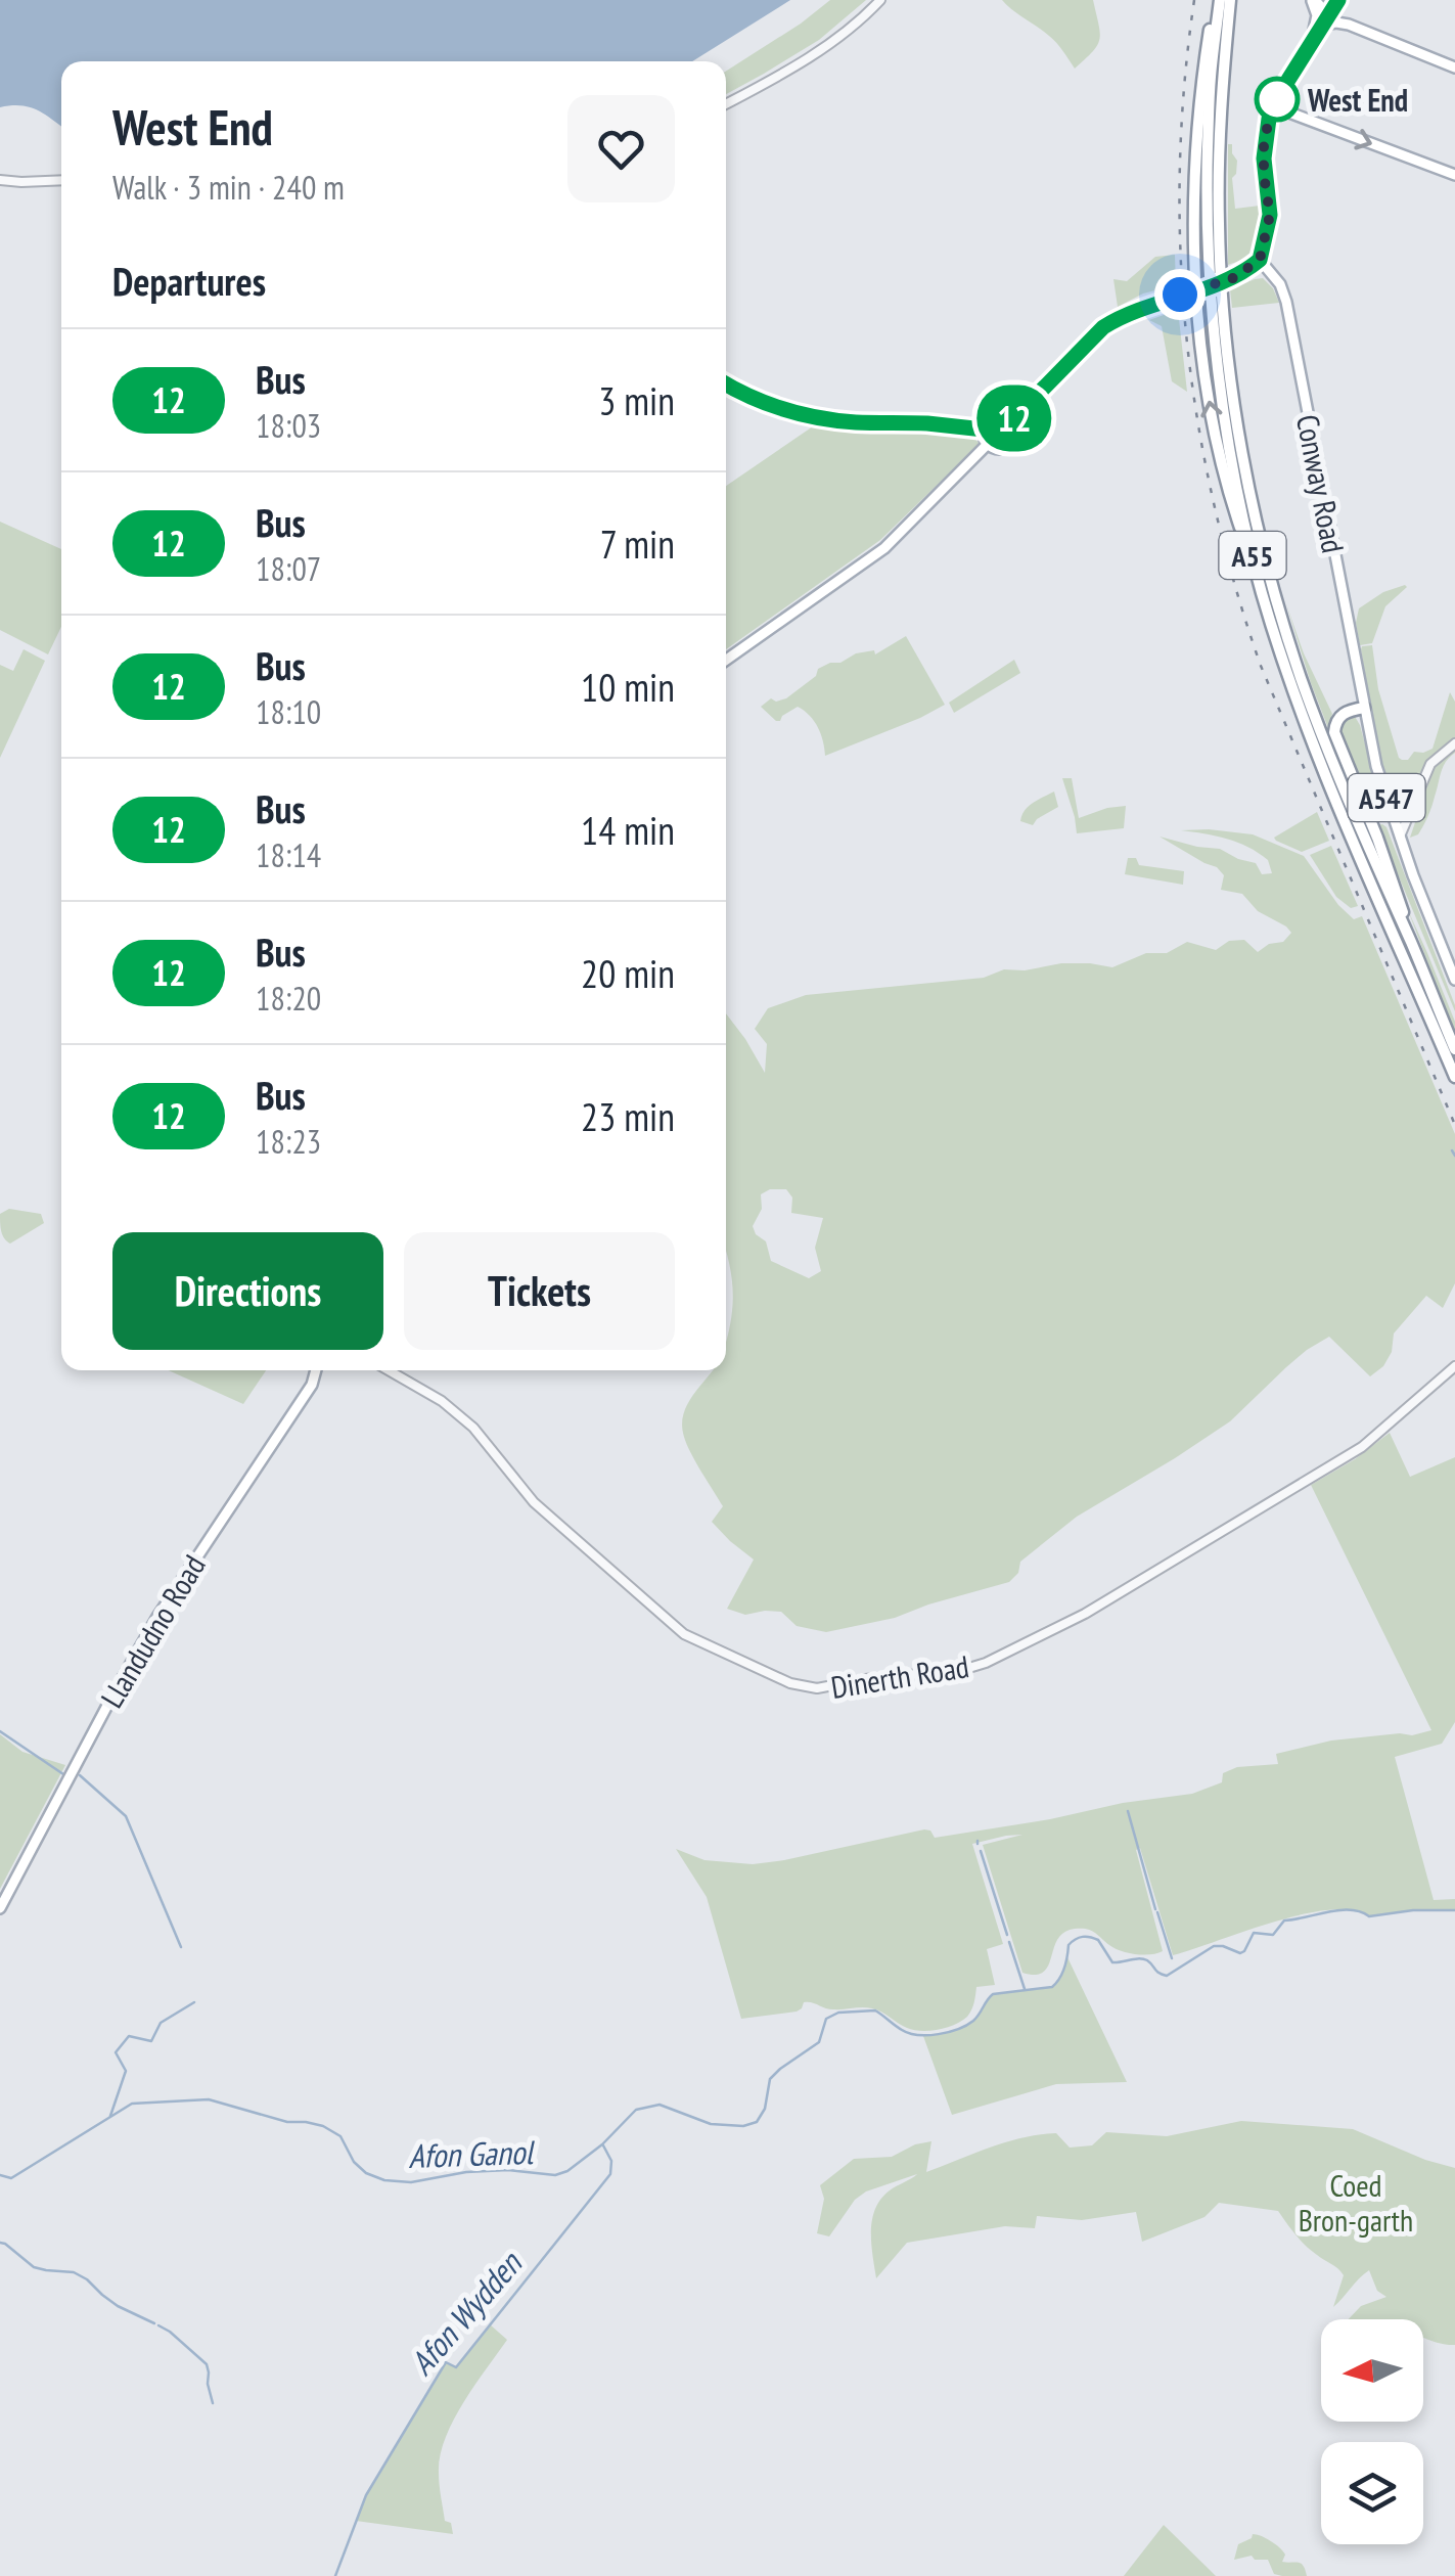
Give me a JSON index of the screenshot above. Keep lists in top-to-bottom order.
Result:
{
  "streets": {
    "highway": ["A55"],
    "main road": ["Conway Road", "A547", "Llandudno Road"],
    "street": ["Dinerth Road"]
  },
  "water": ["Afon Ganol", "Afon Wydden"],
  "parks": ["Coed Bron-garth"],
  "places": ["West End"],
  "lines": ["bus line 12"],
  "north": "left",
  "page": {
    "on_map": "12",
    "heading": [
      ["West End", "Walk · 3 min · 240 m"],
      "Departures"
    ],
    "list": [
      {
        "mark": "12",
        "name": "Bus",
        "note": "18:03",
        "value": "3 min"
      },
      {
        "mark": "12",
        "name": "Bus",
        "note": "18:07",
        "value": "7 min"
      },
      {
        "mark": "12",
        "name": "Bus",
        "note": "18:10",
        "value": "10 min"
      },
      {
        "mark": "12",
        "name": "Bus",
        "note": "18:14",
        "value": "14 min"
      },
      {
        "mark": "12",
        "name": "Bus",
        "note": "18:20",
        "value": "20 min"
      },
      {
        "mark": "12",
        "name": "Bus",
        "note": "18:23",
        "value": "23 min"
      }
    ],
    "buttons": ["Directions", "Tickets"]
  }
}
